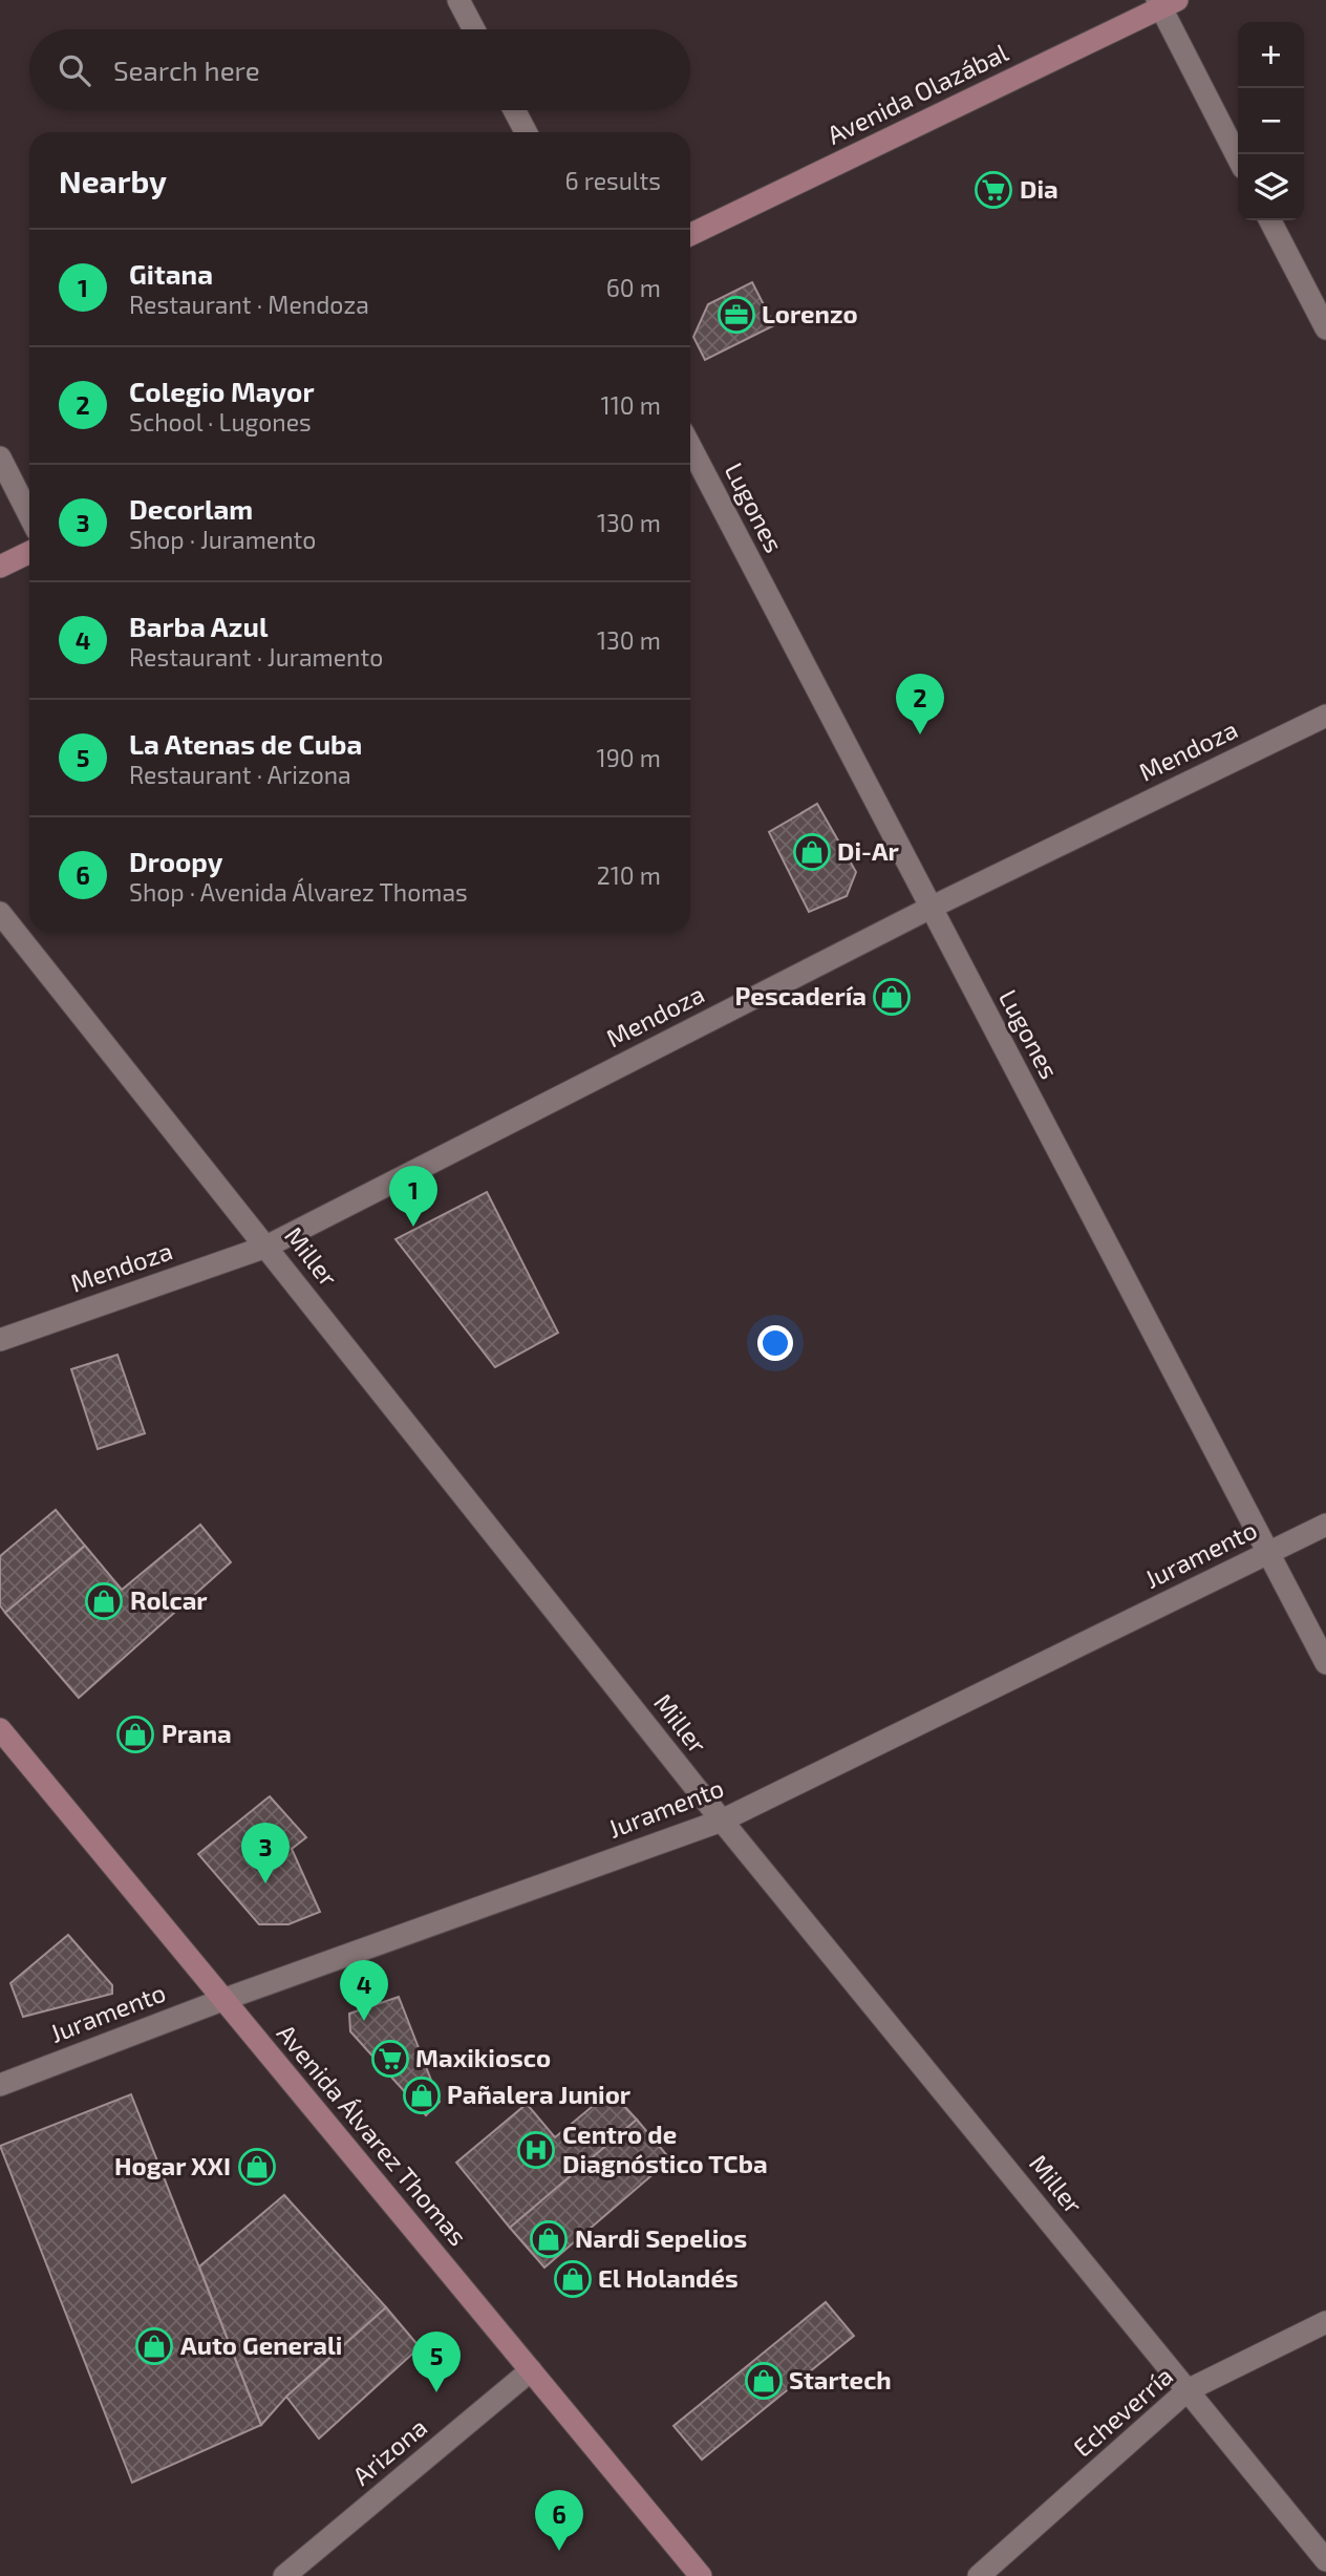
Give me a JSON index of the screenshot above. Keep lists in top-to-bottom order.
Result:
{
  "streets": {
    "main road": ["Avenida Olazábal", "Avenida Álvarez Thomas"],
    "street": [
      "Lugones",
      "Mendoza",
      "Miller",
      "Juramento",
      "Echeverría",
      "Arizona"
    ]
  },
  "crossings": [
    ["Lugones", "Mendoza"],
    ["Lugones", "Juramento"],
    ["Mendoza", "Miller"],
    ["Miller", "Juramento"],
    ["Miller", "Echeverría"],
    ["Juramento", "Avenida Álvarez Thomas"],
    ["Avenida Álvarez Thomas", "Arizona"]
  ],
  "places": {
    "supermarket": ["Dia", "Maxikiosco"],
    "office": ["Lorenzo"],
    "shop": [
      "Di-Ar",
      "Pescadería",
      "Rolcar",
      "Prana",
      "Pañalera Junior",
      "Hogar XXI",
      "Nardi Sepelios",
      "El Holandés",
      "Auto Generali",
      "Startech"
    ],
    "hospital": ["Centro de Diagnóstico TCba"]
  },
  "page": {
    "map_buttons": ["+", "−"],
    "search": "Search here",
    "heading": ["Nearby", "6 results"],
    "list": [
      {
        "mark": "1",
        "name": "Gitana",
        "note": "Restaurant · Mendoza",
        "value": "60 m"
      },
      {
        "mark": "2",
        "name": "Colegio Mayor",
        "note": "School · Lugones",
        "value": "110 m"
      },
      {
        "mark": "3",
        "name": "Decorlam",
        "note": "Shop · Juramento",
        "value": "130 m"
      },
      {
        "mark": "4",
        "name": "Barba Azul",
        "note": "Restaurant · Juramento",
        "value": "130 m"
      },
      {
        "mark": "5",
        "name": "La Atenas de Cuba",
        "note": "Restaurant · Arizona",
        "value": "190 m"
      },
      {
        "mark": "6",
        "name": "Droopy",
        "note": "Shop · Avenida Álvarez Thomas",
        "value": "210 m"
      }
    ],
    "pins": [
      "2",
      "1",
      "3",
      "4",
      "5",
      "6"
    ]
  }
}
